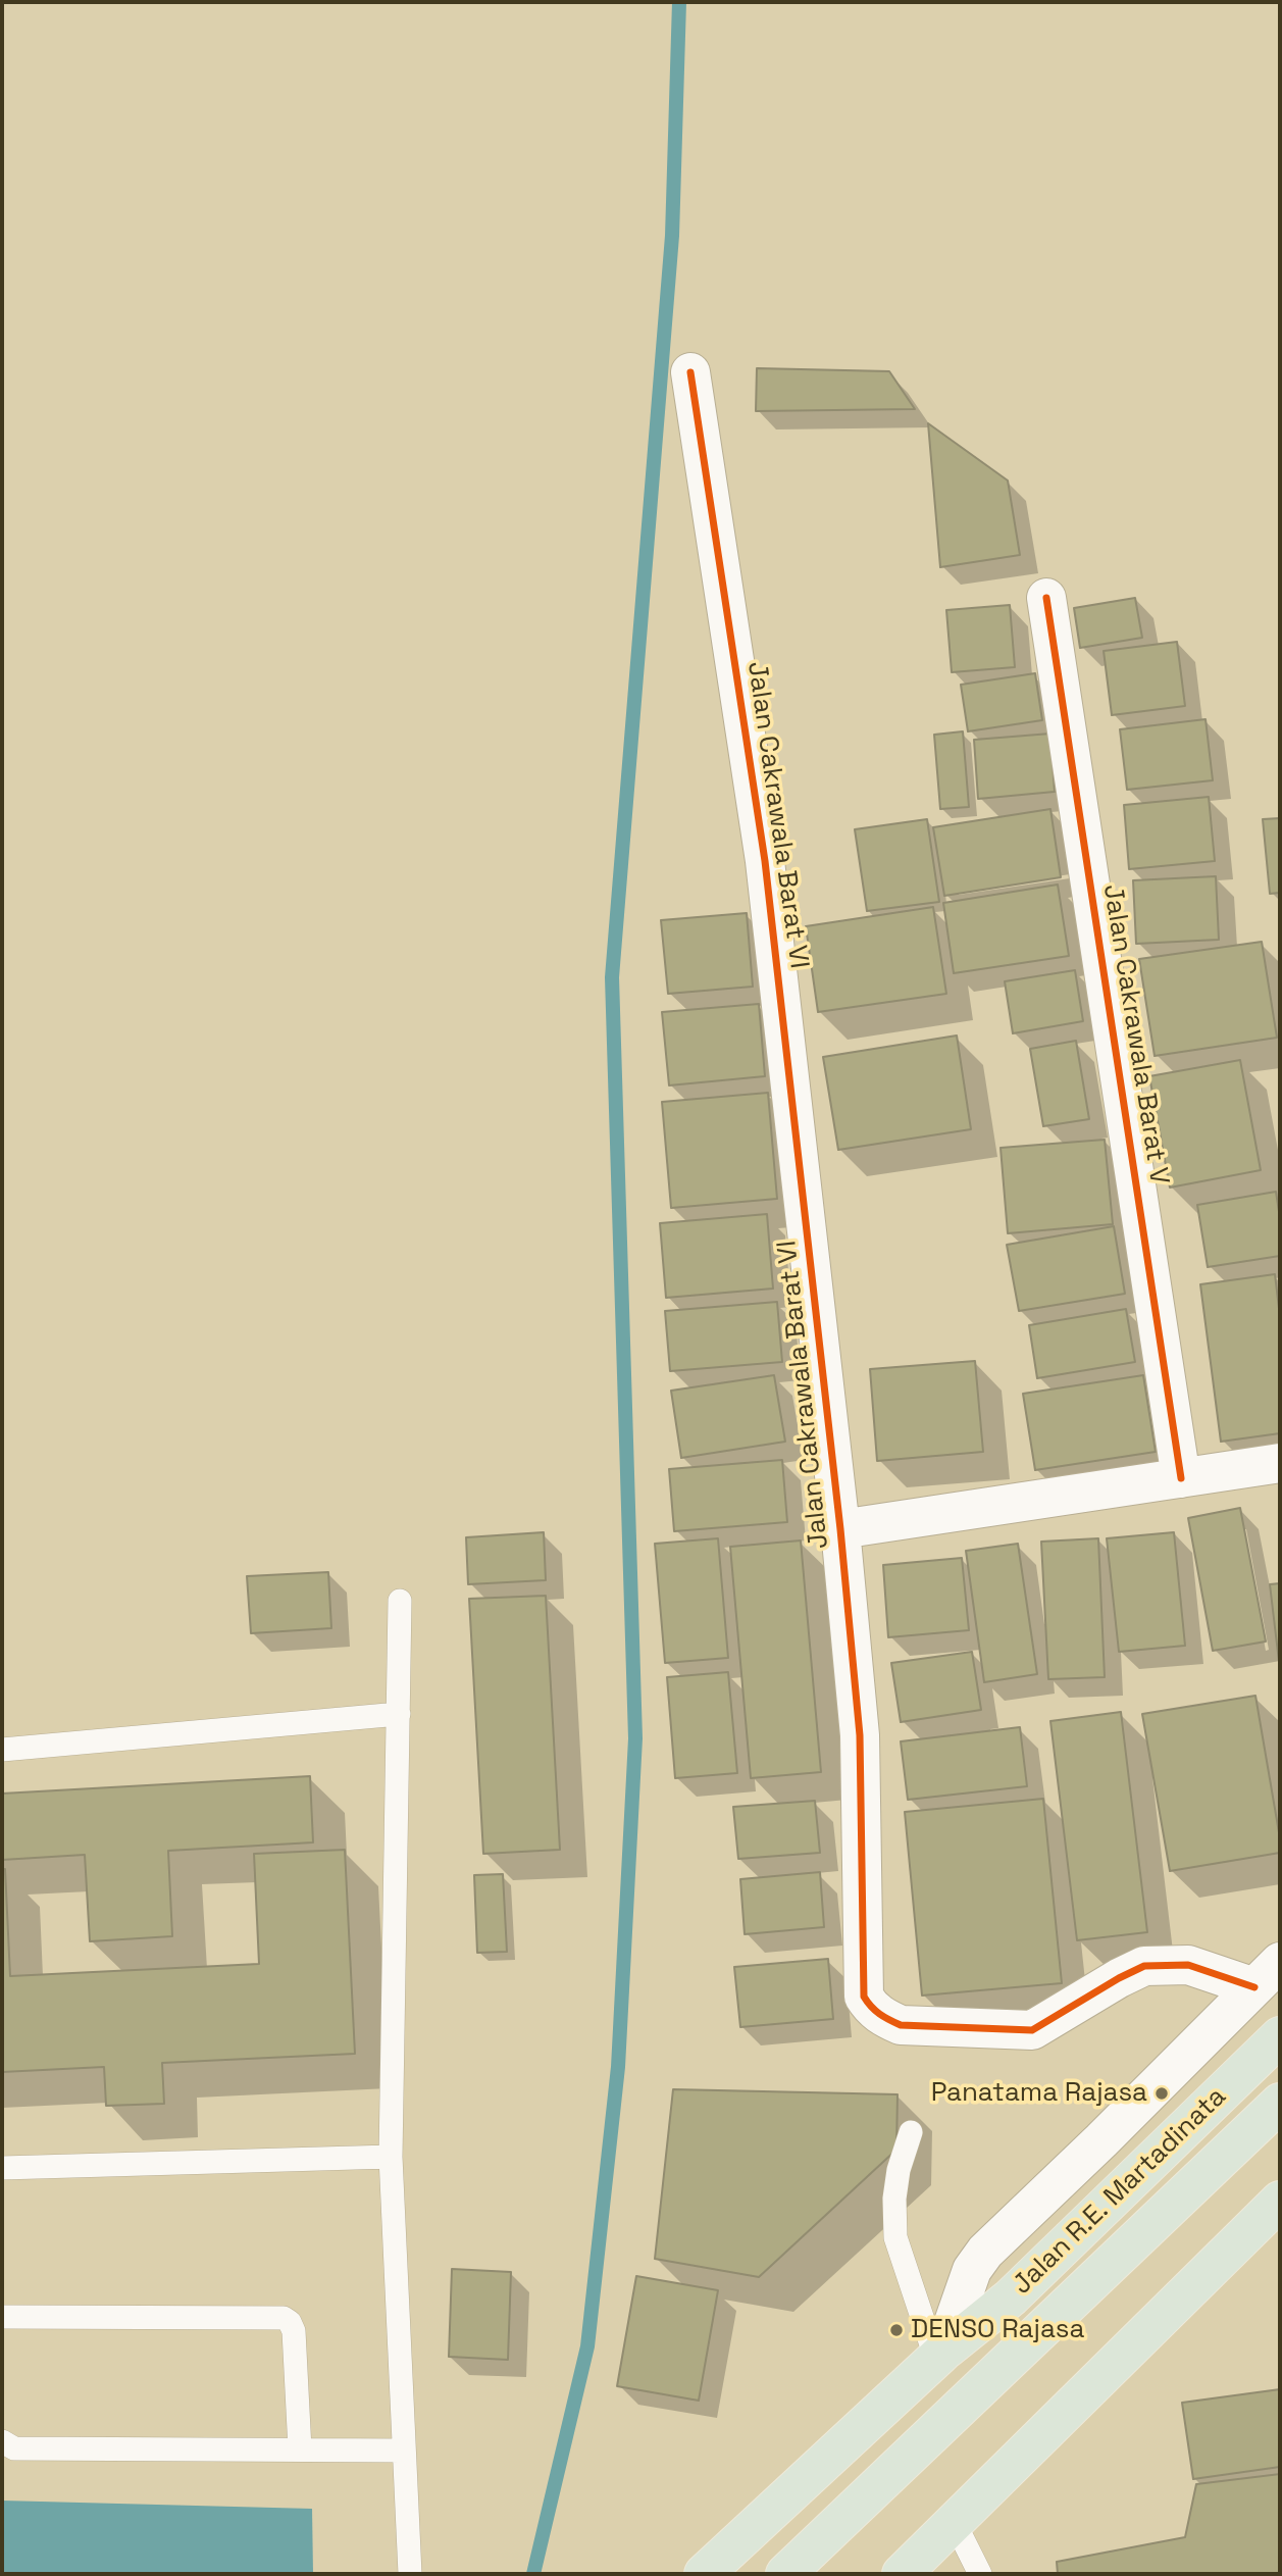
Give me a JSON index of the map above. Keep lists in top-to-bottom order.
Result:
{
  "streets": {
    "highway": ["Jalan R.E. Martadinata"],
    "street": ["Jalan Cakrawala Barat VI", "Jalan Cakrawala Barat V"]
  },
  "places": ["Panatama Rajasa", "DENSO Rajasa"]
}
